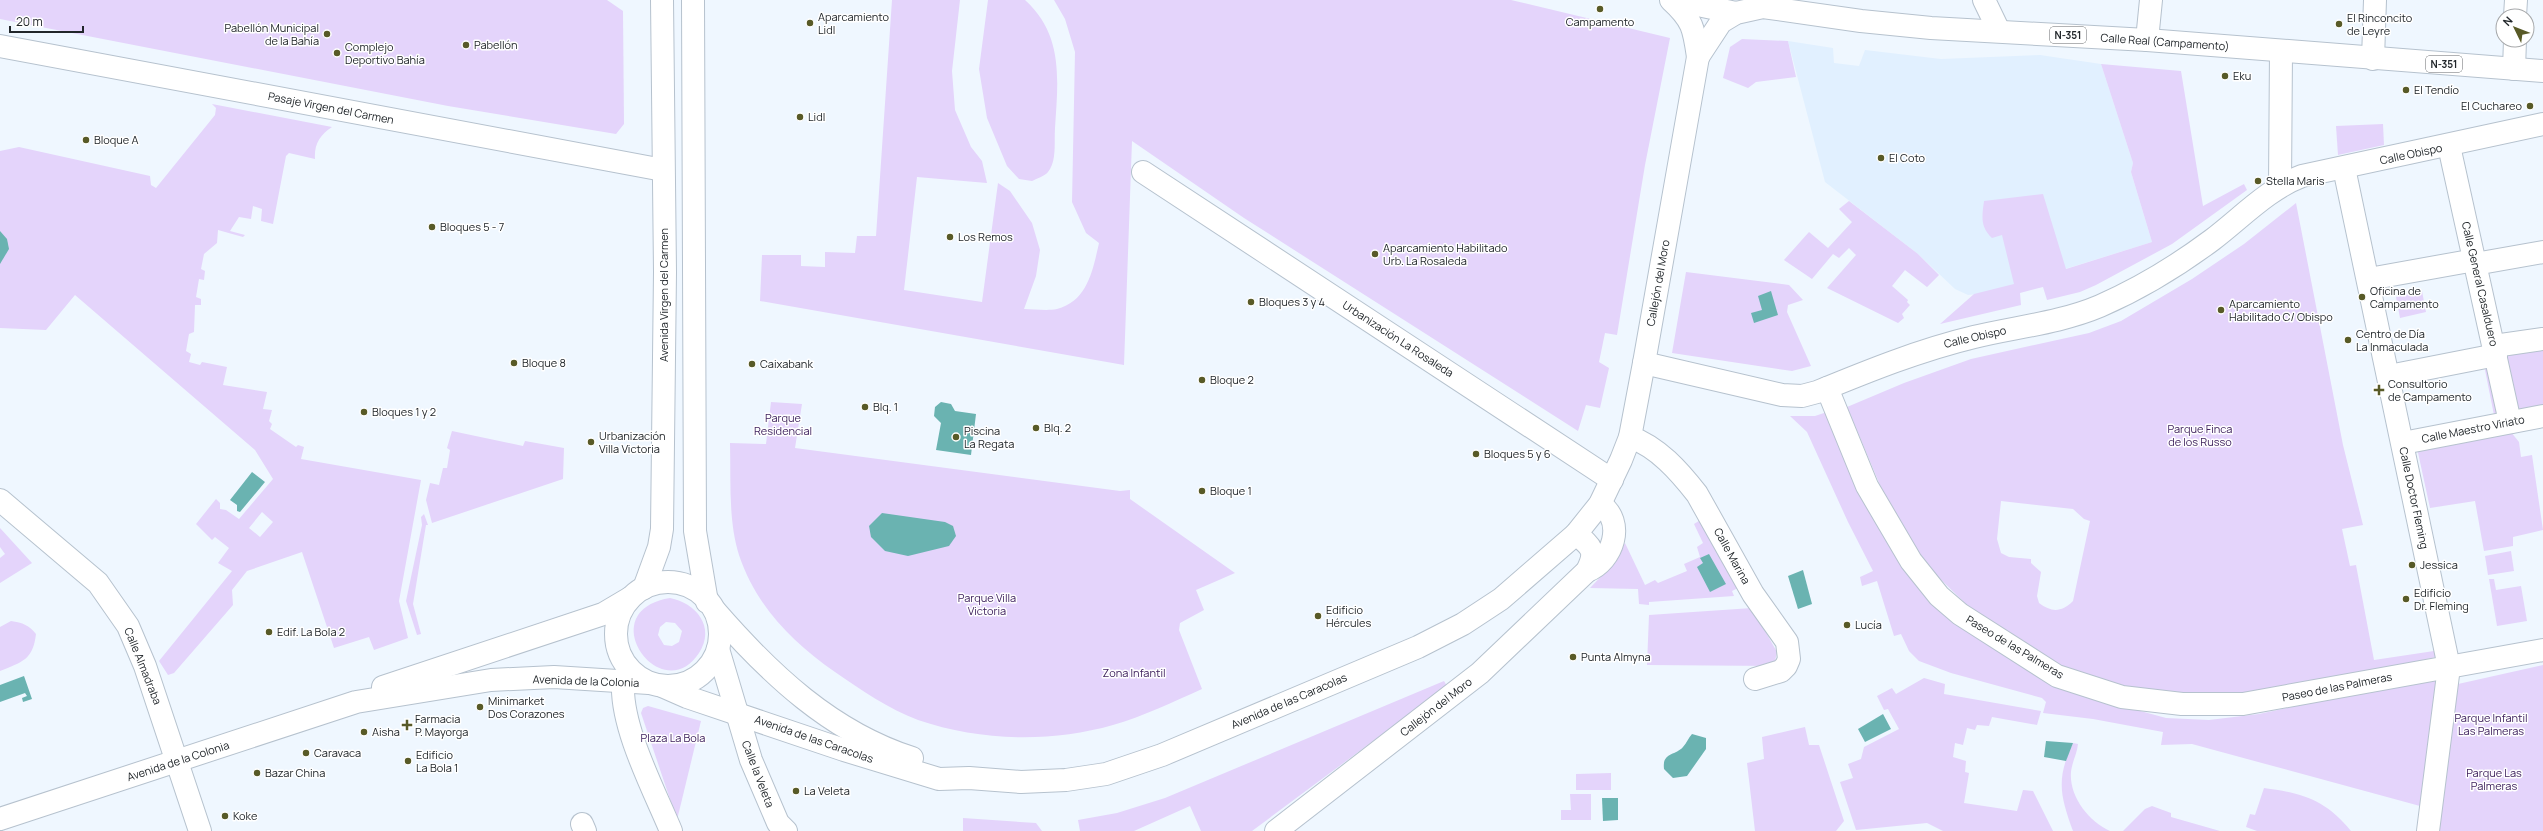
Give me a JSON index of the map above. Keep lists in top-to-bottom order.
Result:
{
  "streets": {
    "main road": [
      "N-351",
      "Calle Real (Campamento)",
      "Pasaje Virgen del Carmen",
      "Calle Obispo",
      "Callejón del Moro",
      "Calle General Casalduero",
      "Avenida Virgen del Carmen",
      "Urbanización La Rosaleda",
      "Calle Maestro Viriato",
      "Calle Doctor Fleming",
      "Calle Marina",
      "Paseo de las Palmeras",
      "Calle Almadraba",
      "Avenida de la Colonia",
      "Avenida de las Caracolas",
      "Calle la Veleta"
    ]
  },
  "crossings": [
    ["Pasaje Virgen del Carmen", "Avenida Virgen del Carmen"],
    ["Calle Obispo", "Callejón del Moro"],
    ["Calle Obispo", "Calle General Casalduero"],
    ["Calle Obispo", "Calle Doctor Fleming"],
    ["Calle Obispo", "Paseo de las Palmeras"],
    ["Callejón del Moro", "Urbanización La Rosaleda"],
    ["Callejón del Moro", "Calle Marina"],
    ["Callejón del Moro", "Avenida de las Caracolas"],
    ["Calle General Casalduero", "Calle Maestro Viriato"],
    ["Avenida Virgen del Carmen", "Avenida de la Colonia"],
    ["Avenida Virgen del Carmen", "Avenida de las Caracolas"],
    ["Avenida Virgen del Carmen", "Calle la Veleta"],
    ["Calle Maestro Viriato", "Calle Doctor Fleming"],
    ["Calle Doctor Fleming", "Paseo de las Palmeras"],
    ["Calle Almadraba", "Avenida de la Colonia"],
    ["Avenida de la Colonia", "Avenida de las Caracolas"],
    ["Avenida de la Colonia", "Calle la Veleta"],
    ["Avenida de las Caracolas", "Calle la Veleta"]
  ],
  "parks": [
    "Parque Residencial",
    "Parque Finca de los Russo",
    "Parque Villa Victoria",
    "Zona Infantil",
    "Parque Infantil Las Palmeras",
    "Plaza La Bola",
    "Parque Las Palmeras"
  ],
  "places": {
    "other": [
      "Campamento",
      "Aparcamiento Lidl",
      "El Rinconcito de Leyre",
      "Pabellón Municipal de la Bahía",
      "Pabellón",
      "Complejo Deportivo Bahía",
      "Eku",
      "El Tendío",
      "El Cuchareo",
      "Lidl",
      "Bloque A",
      "El Coto",
      "Stella Maris",
      "Bloques 5 - 7",
      "Los Remos",
      "Aparcamiento Habilitado Urb. La Rosaleda",
      "Oficina de Campamento",
      "Bloques 3 y 4",
      "Aparcamiento Habilitado C/ Obispo",
      "Centro de Día La Inmaculada",
      "Bloque 8",
      "Caixabank",
      "Bloque 2",
      "Blq. 1",
      "Bloques 1 y 2",
      "Blq. 2",
      "Piscina La Regata",
      "Urbanización Villa Victoria",
      "Bloques 5 y 6",
      "Bloque 1",
      "Jessica",
      "Edificio Dr. Fleming",
      "Edificio Hércules",
      "Lucía",
      "Edif. La Bola 2",
      "Punta Almyna",
      "Minimarket Dos Corazones",
      "Aisha",
      "Caravaca",
      "Edificio La Bola 1",
      "Bazar China",
      "La Veleta",
      "Koke"
    ],
    "health": ["Consultorio de Campamento", "Farmacia P. Mayorga"]
  },
  "scale_bar": "20 m",
  "north": "top left"
}
